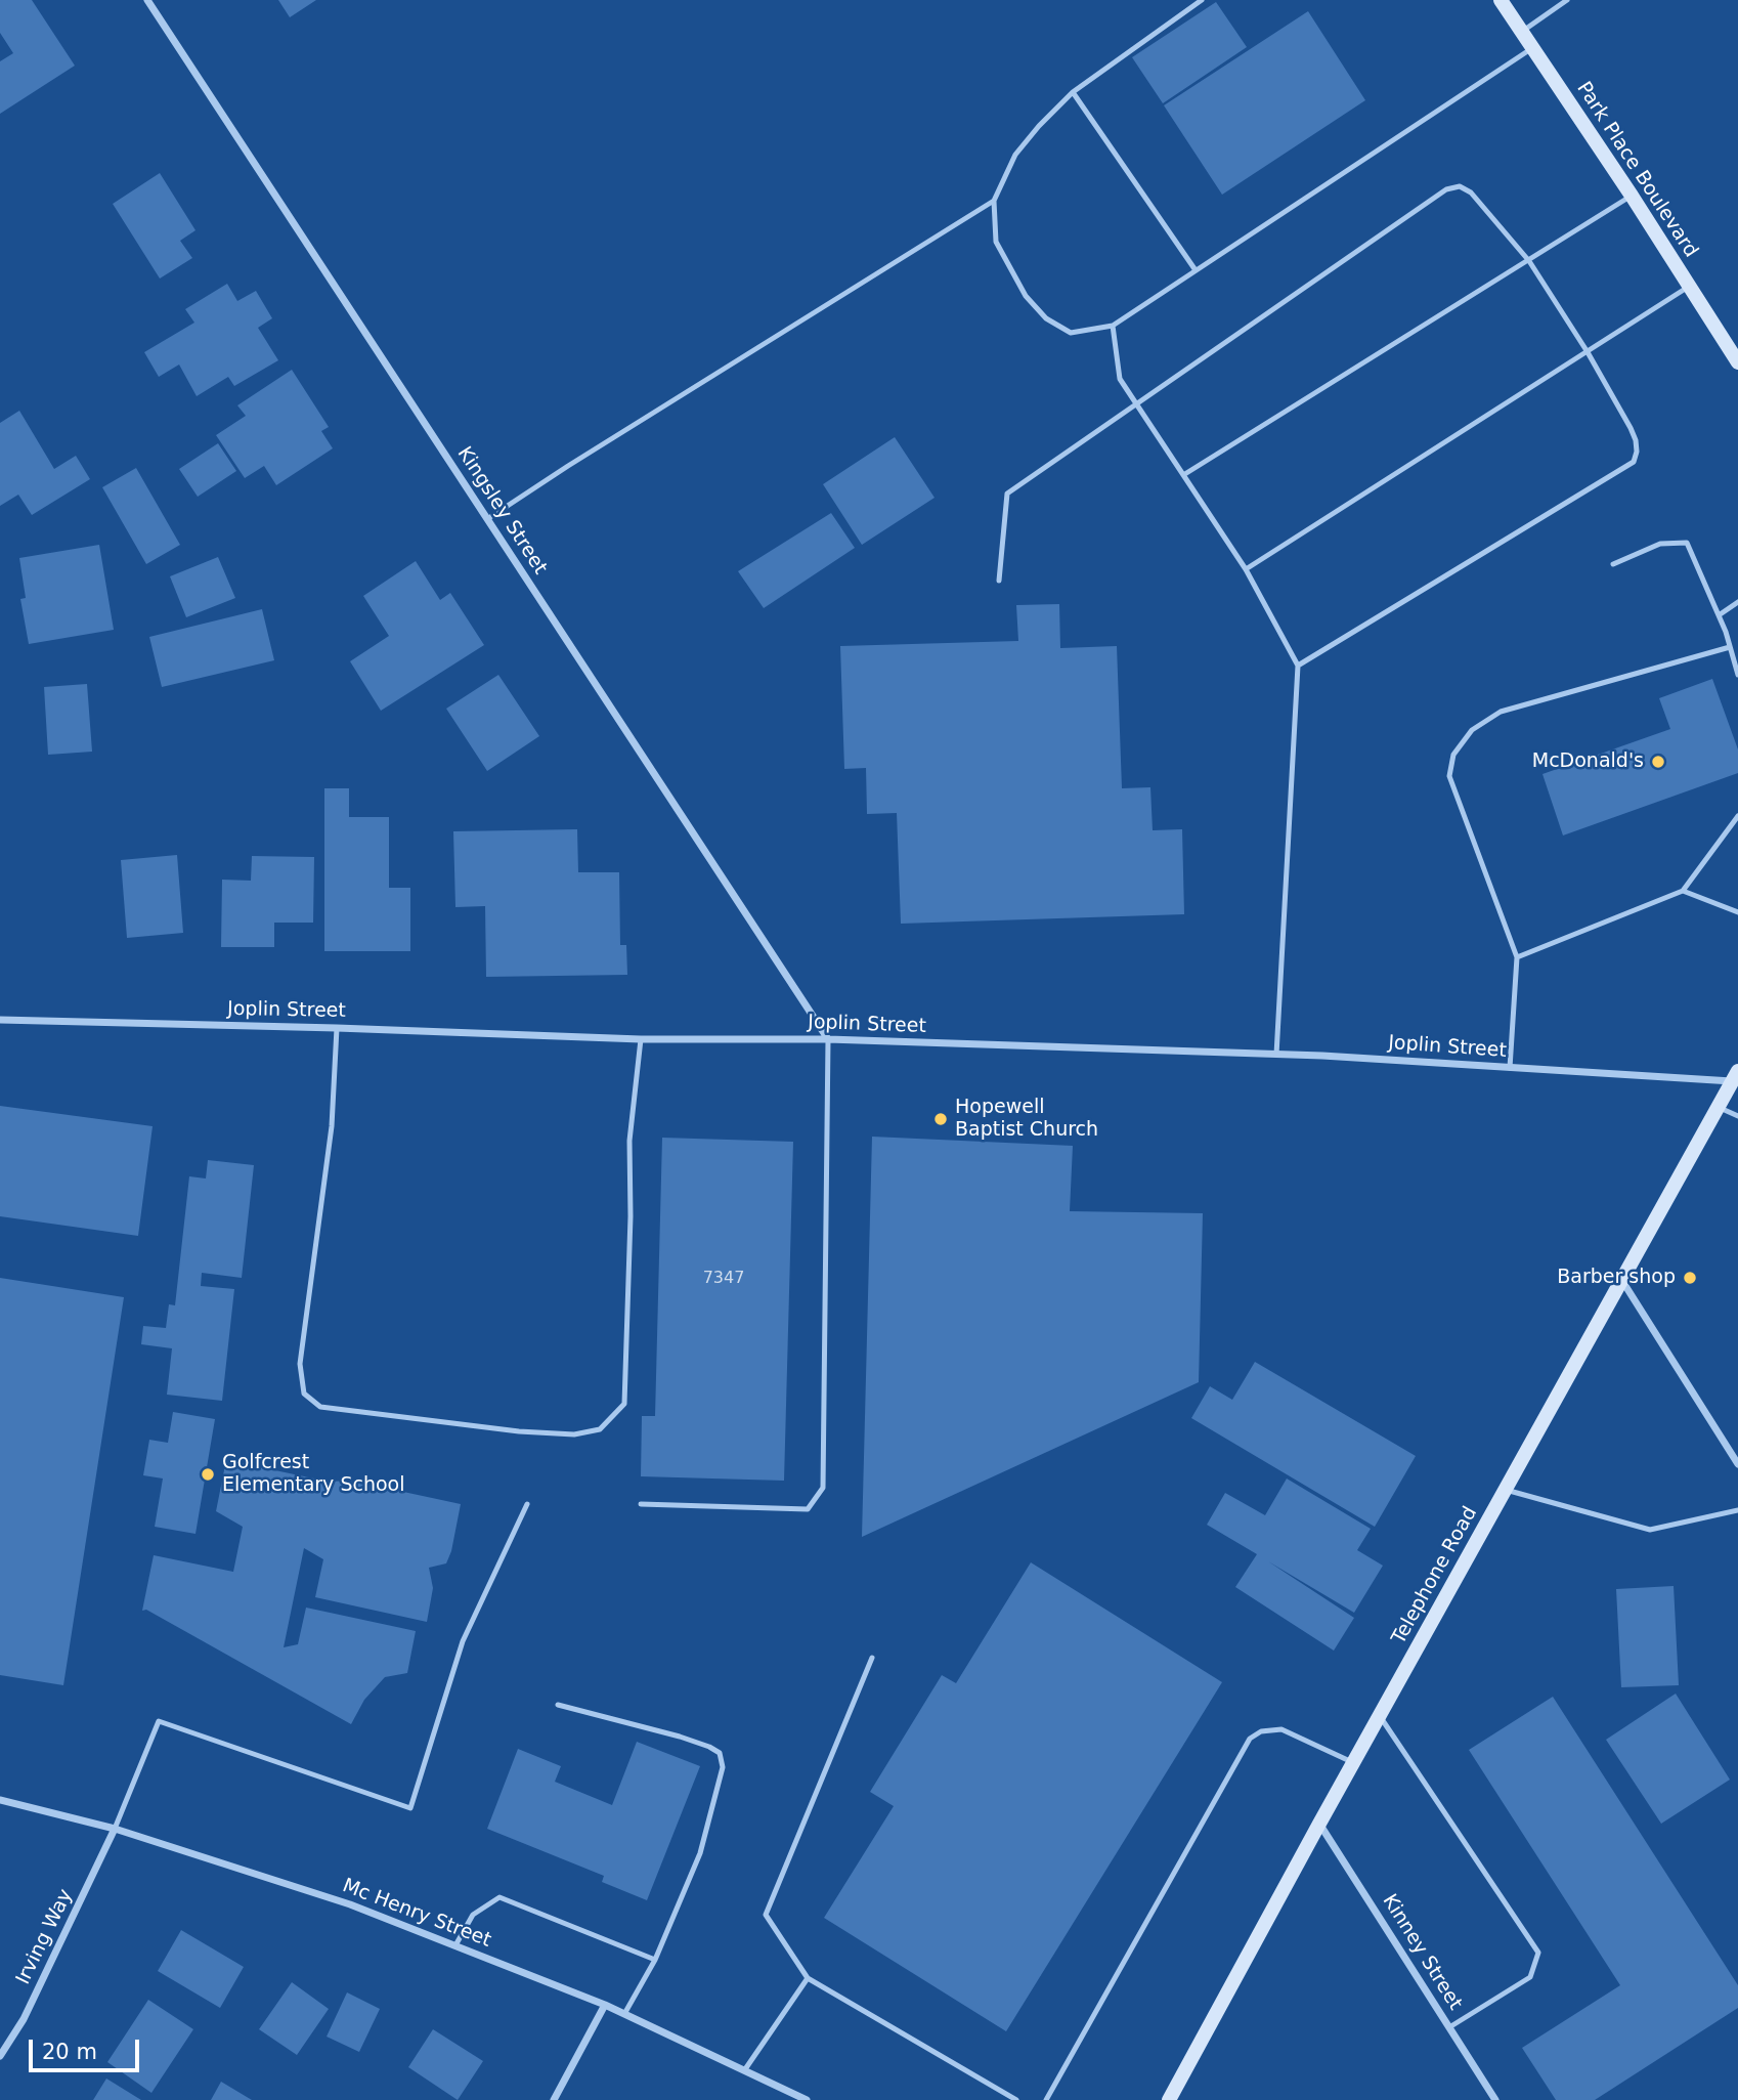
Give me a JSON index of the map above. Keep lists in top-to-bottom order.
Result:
{
  "streets": {
    "main road": ["Park Place Boulevard", "Telephone Road"],
    "street": [
      "Kingsley Street",
      "Joplin Street",
      "Mc Henry Street",
      "Irving Way",
      "Kinney Street"
    ]
  },
  "crossings": [
    ["Kingsley Street", "Joplin Street"],
    ["Joplin Street", "Telephone Road"],
    ["Telephone Road", "Kinney Street"],
    ["Mc Henry Street", "Irving Way"]
  ],
  "places": [
    "McDonald's",
    "Hopewell Baptist Church",
    "Barber shop",
    "Golfcrest Elementary School"
  ],
  "house_numbers": ["7347"],
  "scale_bar": "20 m"
}
